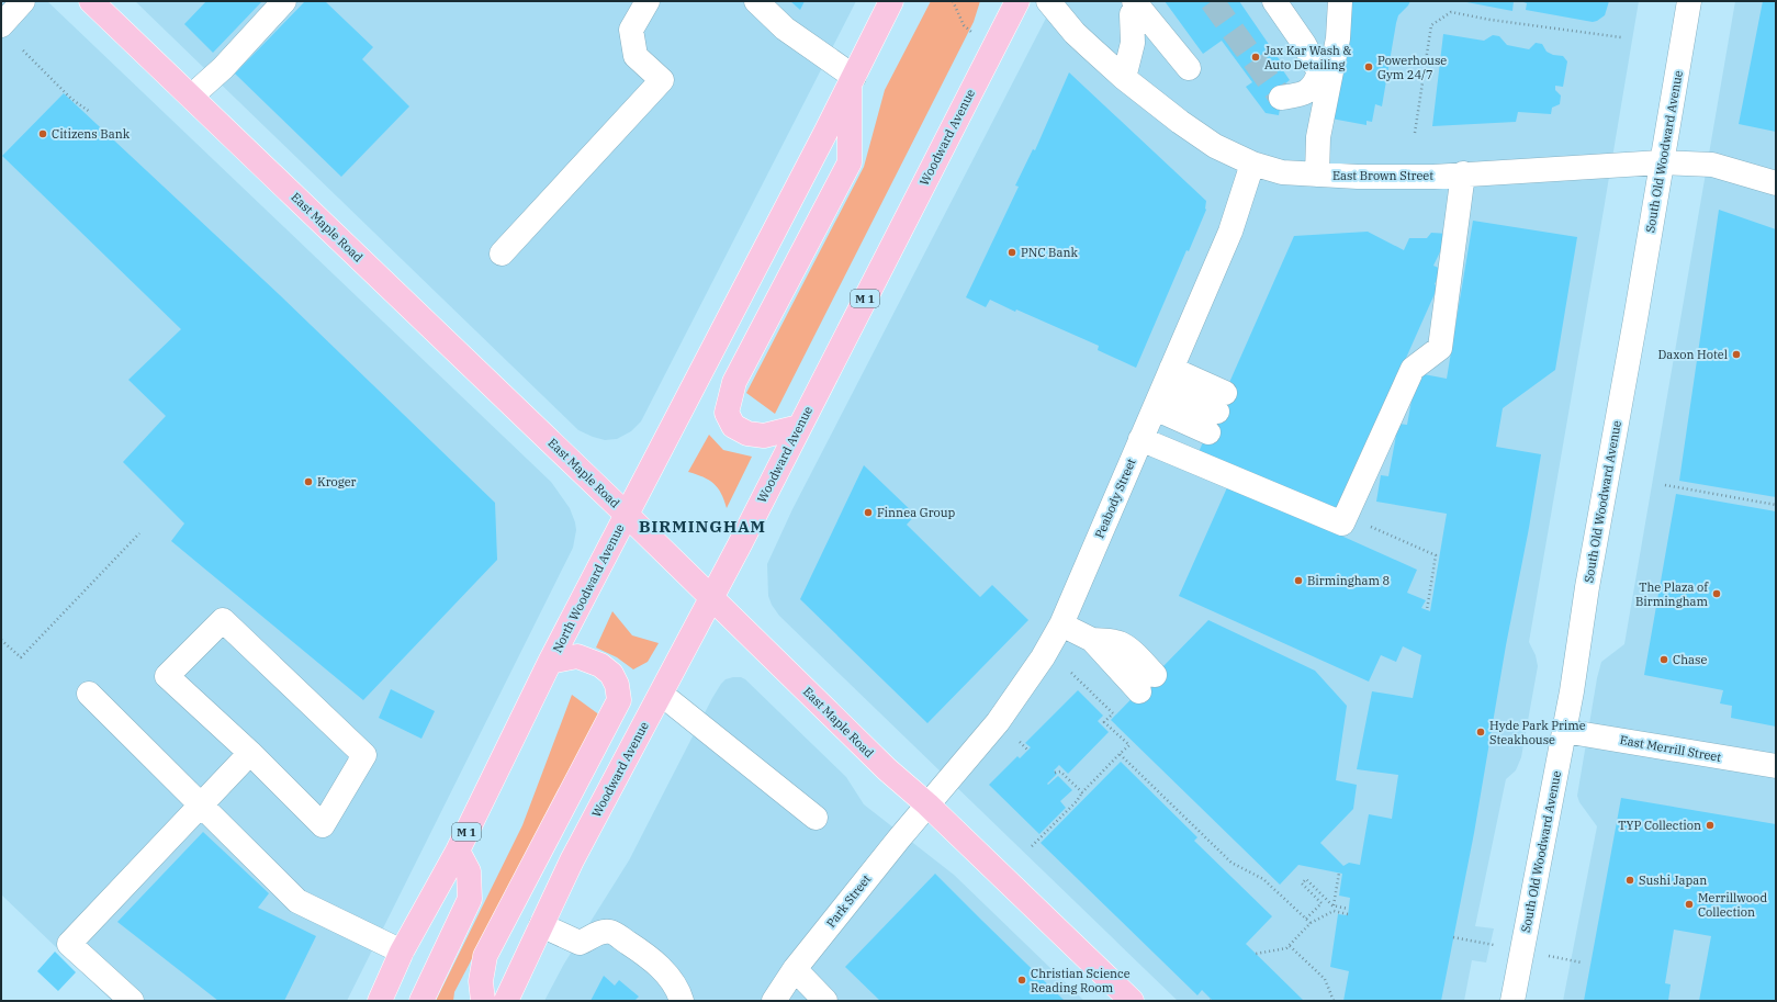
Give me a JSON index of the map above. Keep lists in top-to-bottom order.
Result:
{
  "streets": {
    "main road": [
      "Woodward Avenue",
      "East Maple Road",
      "M 1",
      "North Woodward Avenue"
    ],
    "street": [
      "South Old Woodward Avenue",
      "East Brown Street",
      "Peabody Street",
      "East Merrill Street",
      "Park Street"
    ]
  },
  "crossings": [
    ["Woodward Avenue", "East Maple Road"],
    ["South Old Woodward Avenue", "East Brown Street"],
    ["South Old Woodward Avenue", "East Merrill Street"],
    ["East Brown Street", "Peabody Street"],
    ["East Maple Road", "M 1"],
    ["East Maple Road", "Peabody Street"],
    ["East Maple Road", "North Woodward Avenue"],
    ["East Maple Road", "Park Street"],
    ["M 1", "North Woodward Avenue"],
    ["Peabody Street", "Park Street"]
  ],
  "districts": ["BIRMINGHAM"],
  "places": [
    "Jax Kar Wash & Auto Detailing",
    "Powerhouse Gym 24/7",
    "Citizens Bank",
    "PNC Bank",
    "Daxon Hotel",
    "Kroger",
    "Finnea Group",
    "Birmingham 8",
    "The Plaza of Birmingham",
    "Chase",
    "Hyde Park Prime Steakhouse",
    "TYP Collection",
    "Sushi Japan",
    "Merrillwood Collection",
    "Christian Science Reading Room"
  ]
}
